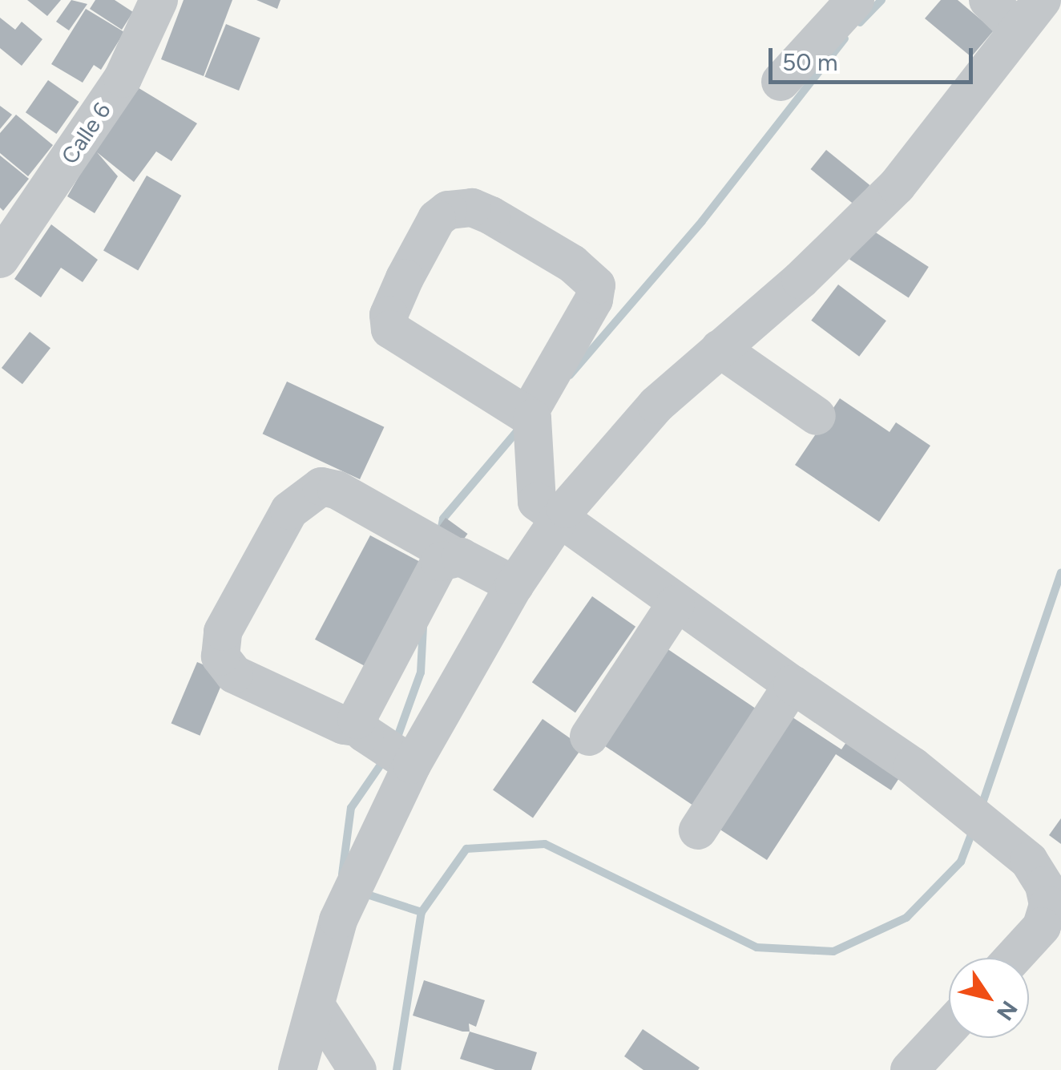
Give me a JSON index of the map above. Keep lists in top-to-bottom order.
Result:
{
  "streets": {
    "street": ["Calle 6"]
  },
  "scale_bar": "50 m",
  "north": "bottom right"
}
